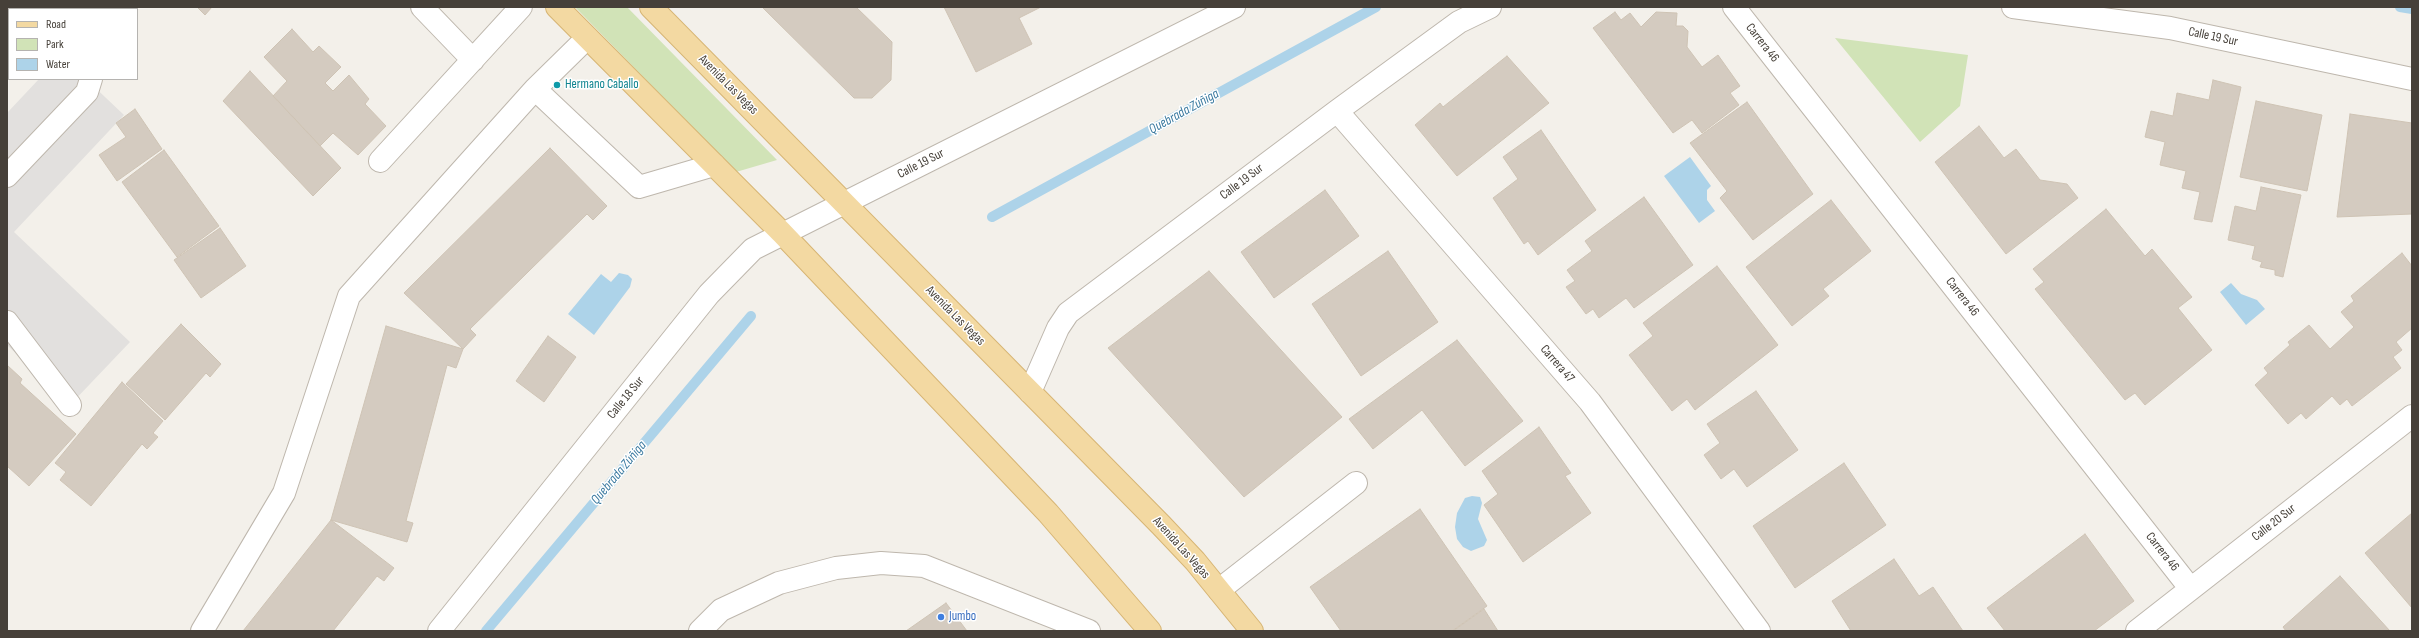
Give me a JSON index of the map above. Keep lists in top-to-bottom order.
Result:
{
  "streets": {
    "main road": ["Avenida Las Vegas"],
    "street": [
      "Calle 19 Sur",
      "Carrera 46",
      "Carrera 47",
      "Calle 18 Sur",
      "Calle 20 Sur"
    ]
  },
  "crossings": [
    ["Calle 19 Sur", "Avenida Las Vegas"],
    ["Calle 19 Sur", "Carrera 47"],
    ["Calle 19 Sur", "Calle 18 Sur"],
    ["Carrera 46", "Calle 20 Sur"],
    ["Avenida Las Vegas", "Calle 18 Sur"]
  ],
  "water": ["Quebrada Zúñiga"],
  "places": ["Hermano Caballo", "Jumbo"],
  "legend": ["Road", "Park", "Water"]
}
